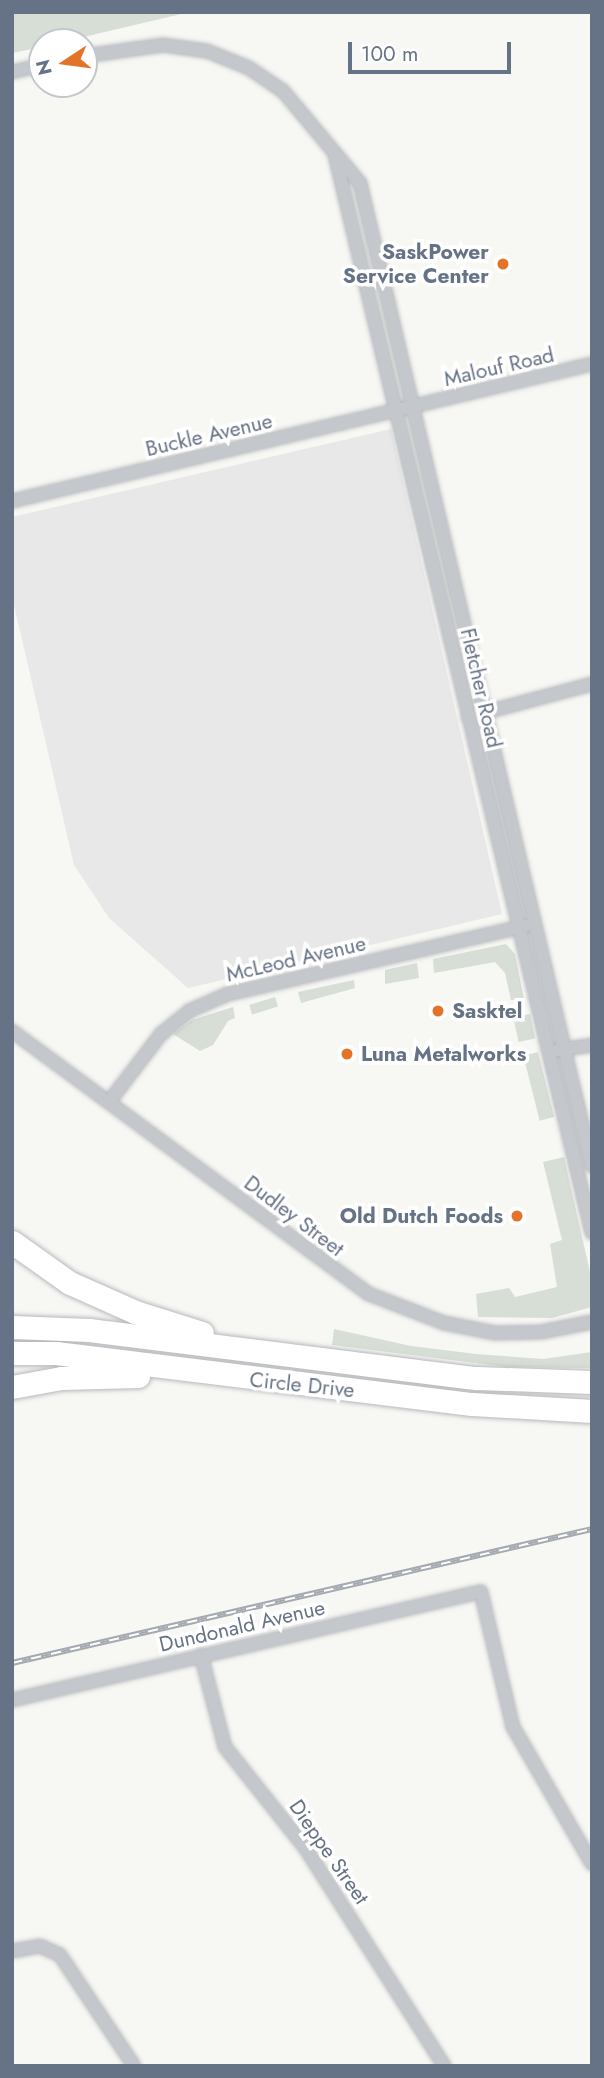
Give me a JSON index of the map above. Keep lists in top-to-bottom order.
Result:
{
  "streets": {
    "highway": ["Circle Drive"],
    "street": [
      "Malouf Road",
      "Buckle Avenue",
      "Fletcher Road",
      "McLeod Avenue",
      "Dudley Street",
      "Dundonald Avenue",
      "Dieppe Street"
    ]
  },
  "crossings": [
    ["Malouf Road", "Buckle Avenue"],
    ["Malouf Road", "Fletcher Road"],
    ["Buckle Avenue", "Fletcher Road"],
    ["Fletcher Road", "McLeod Avenue"],
    ["McLeod Avenue", "Dudley Street"],
    ["Dundonald Avenue", "Dieppe Street"]
  ],
  "places": [
    "SaskPower Service Center",
    "Sasktel",
    "Luna Metalworks",
    "Old Dutch Foods"
  ],
  "scale_bar": "100 m",
  "north": "left"
}
